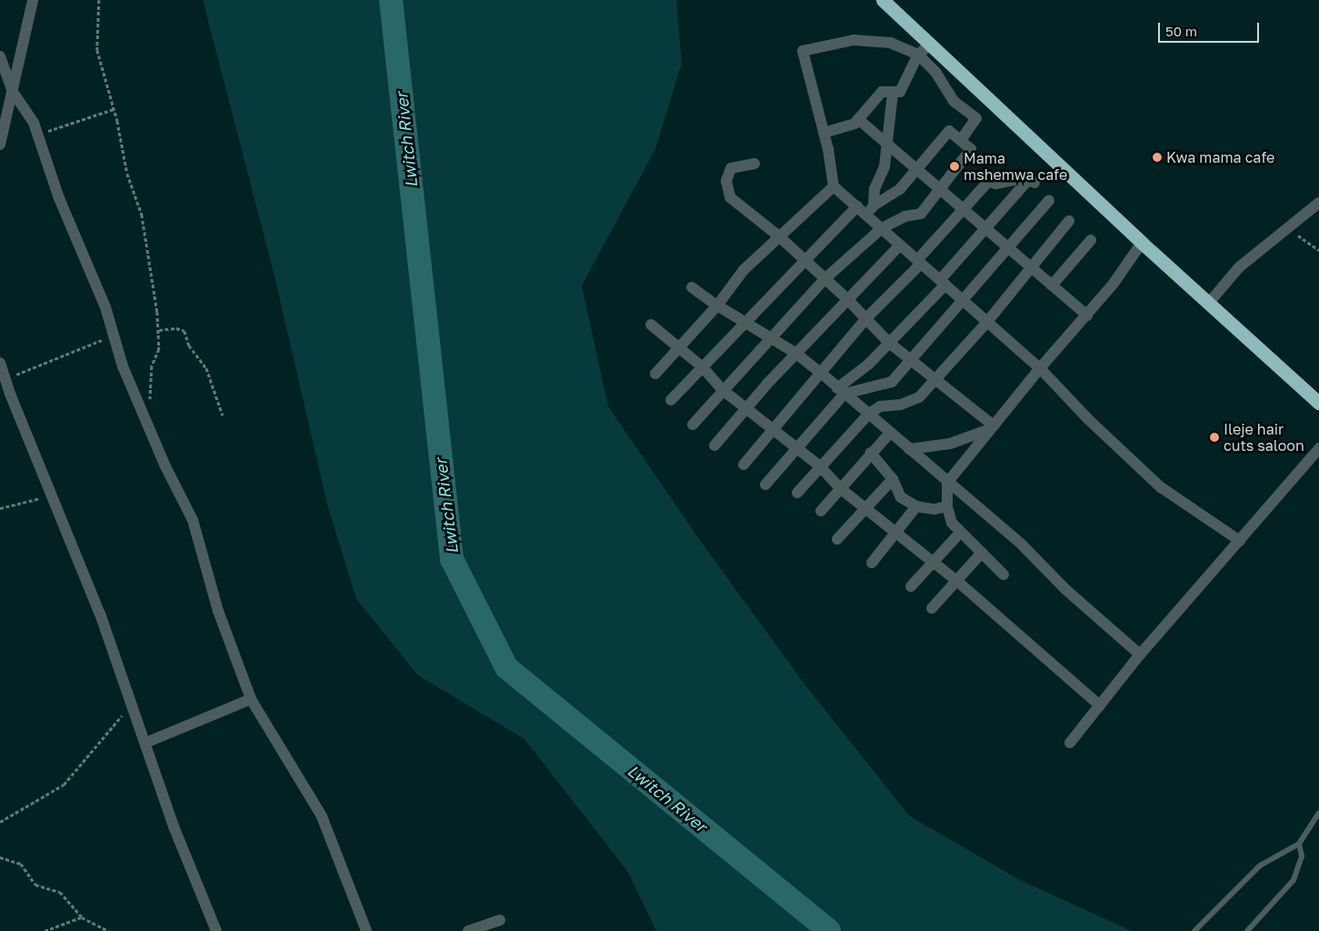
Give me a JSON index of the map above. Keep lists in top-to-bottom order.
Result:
{
  "water": ["Lwitch River"],
  "places": ["Kwa mama cafe", "Mama mshemwa cafe", "Ileje hair cuts saloon"],
  "scale_bar": "50 m"
}
